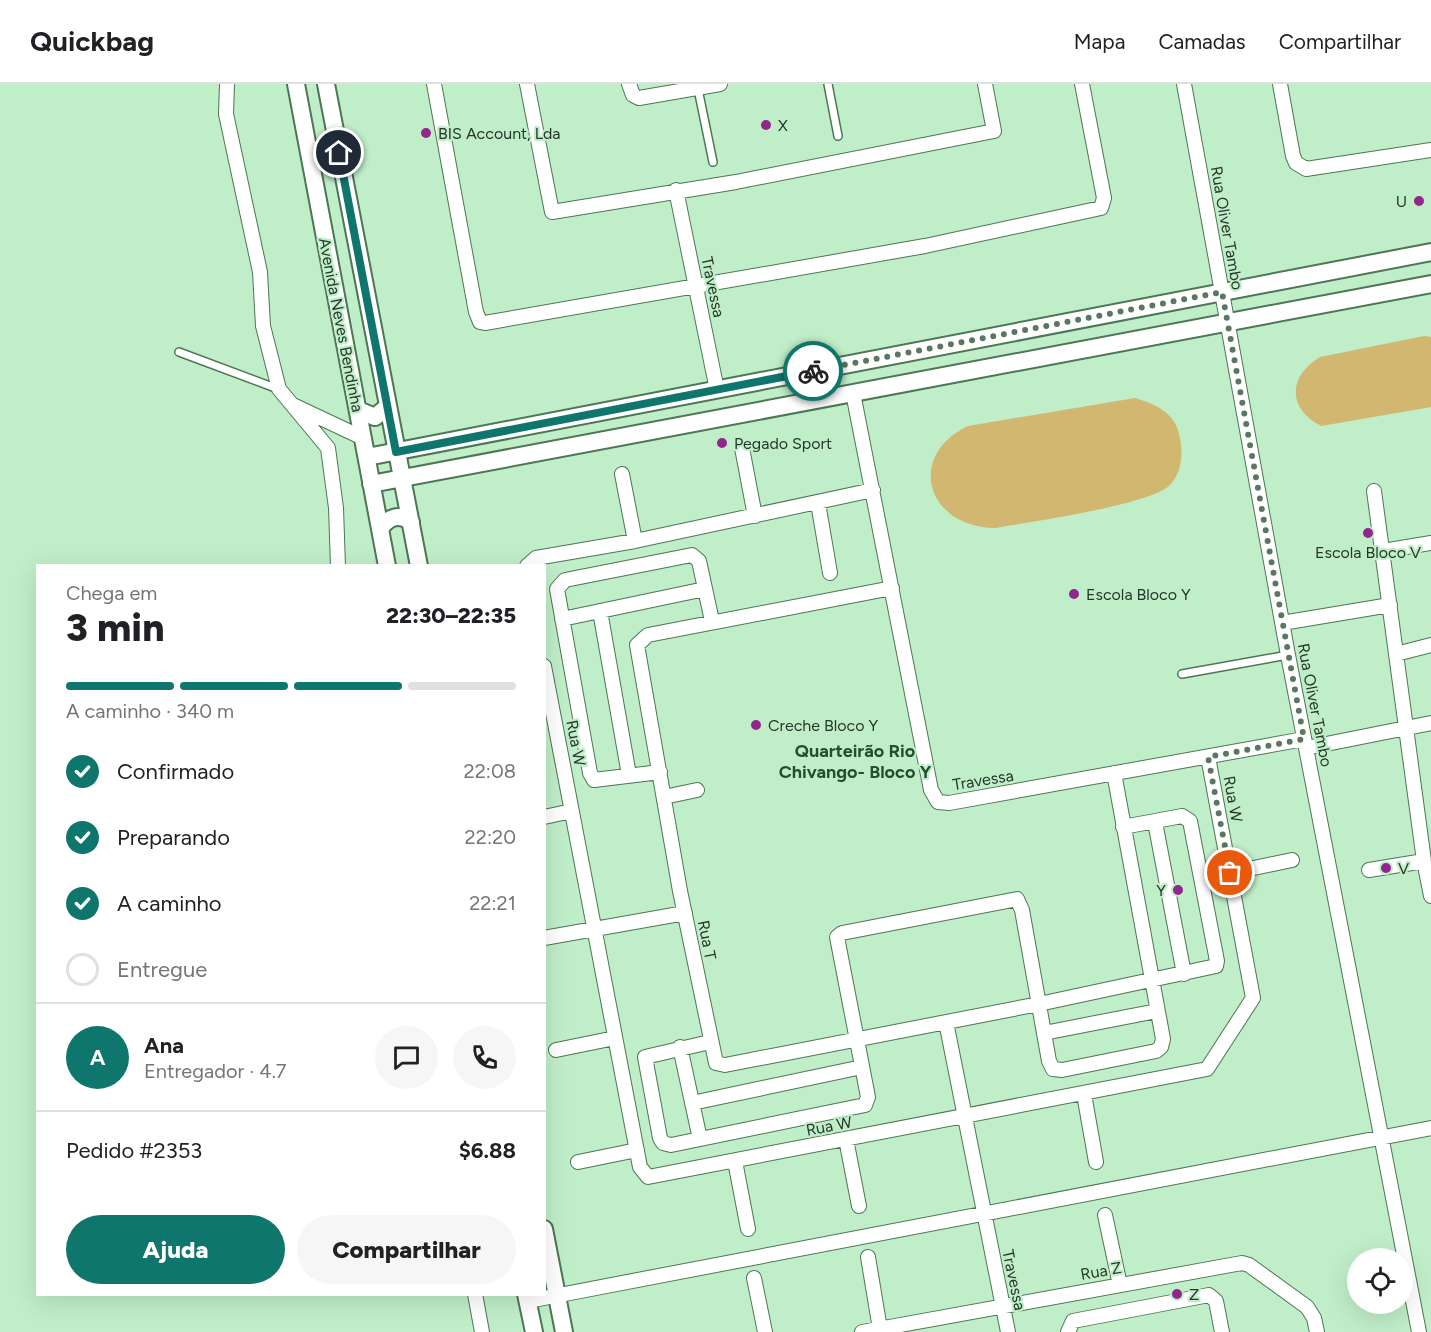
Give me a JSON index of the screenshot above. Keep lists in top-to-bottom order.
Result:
{
  "streets": {
    "street": [
      "Rua Oliver Tambo",
      "Travessa",
      "Avenida Neves Bendinha",
      "Rua W",
      "Rua T",
      "Rua Z"
    ]
  },
  "crossings": [
    ["Rua Oliver Tambo", "Travessa"],
    ["Travessa", "Rua W"],
    ["Travessa", "Rua T"],
    ["Travessa", "Rua Z"]
  ],
  "districts": ["Quarteirão Rio Chivango- Bloco Y"],
  "places": [
    "X",
    "BIS Account, Lda",
    "U",
    "Pegado Sport",
    "Escola Bloco V",
    "Escola Bloco Y",
    "Creche Bloco Y",
    "V",
    "Y",
    "Z"
  ],
  "page": {
    "header": "Quickbag",
    "nav": ["Mapa", "Camadas", "Compartilhar"],
    "heading": ["3 min", "Chega em", "22:30–22:35"],
    "panel": [
      "Ana",
      "Entregador · 4.7",
      "Pedido #2353",
      "$6.88"
    ],
    "bar": "A caminho · 340 m",
    "list": [
      ["Confirmado", "22:08"],
      ["Preparando", "22:20"],
      ["A caminho", "22:21"],
      "Entregue"
    ],
    "round": "A",
    "buttons": ["Ajuda", "Compartilhar"]
  }
}
